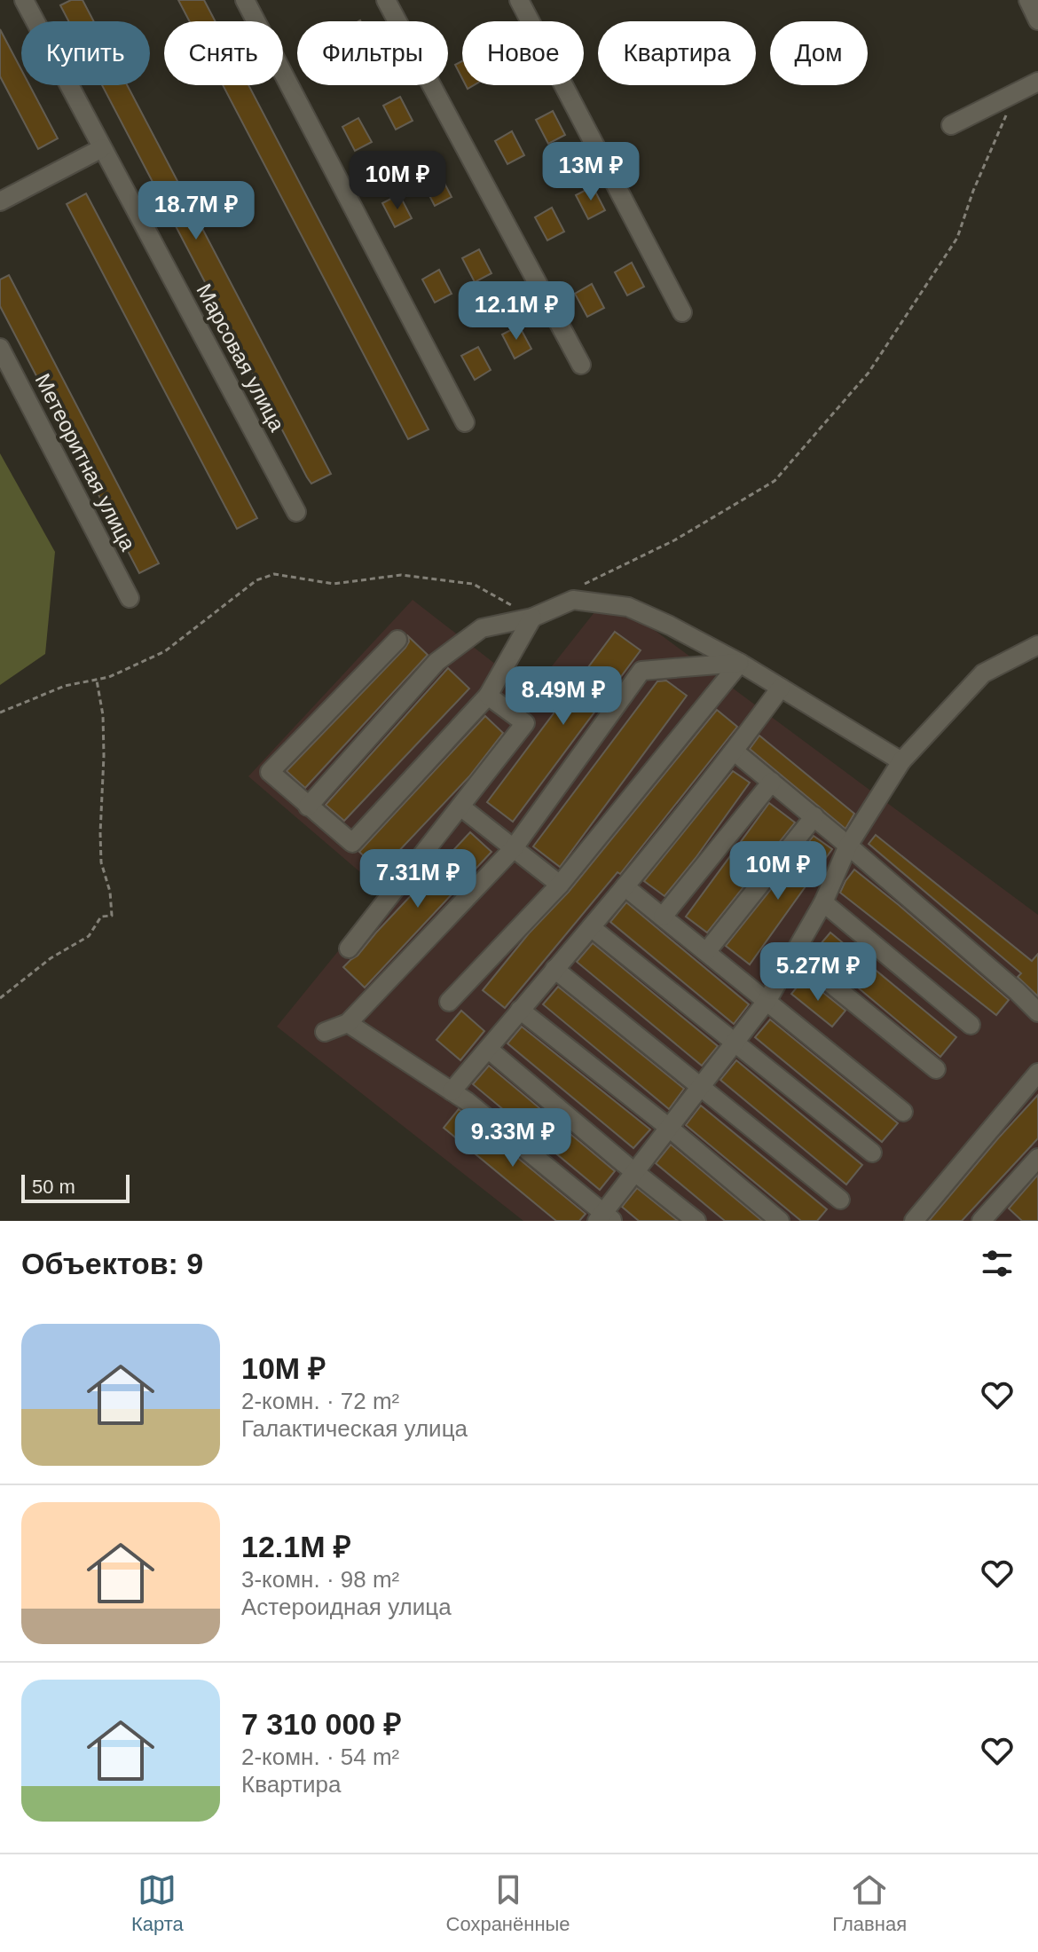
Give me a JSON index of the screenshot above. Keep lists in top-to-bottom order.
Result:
{
  "streets": {
    "street": ["Марсовая улица", "Метеоритная улица"]
  },
  "scale_bar": "50 m",
  "page": {
    "chip": [
      "Купить",
      "Снять",
      "Фильтры",
      "Новое",
      "Квартира",
      "Дом"
    ],
    "price": [
      "13M ₽",
      "10M ₽",
      "18.7M ₽",
      "12.1M ₽",
      "8.49M ₽",
      "10M ₽",
      "7.31M ₽",
      "5.27M ₽",
      "9.33M ₽"
    ],
    "scale": "50 m",
    "heading": "Объектов: 9",
    "list": [
      {
        "name": "10M ₽",
        "note": "2-комн. · 72 m² · Галактическая улица"
      },
      {
        "name": "12.1M ₽",
        "note": "3-комн. · 98 m² · Астероидная улица"
      },
      {
        "name": "7 310 000 ₽",
        "note": "2-комн. · 54 m² · Квартира"
      }
    ],
    "tabs": ["Карта", "Сохранённые", "Главная"]
  }
}
